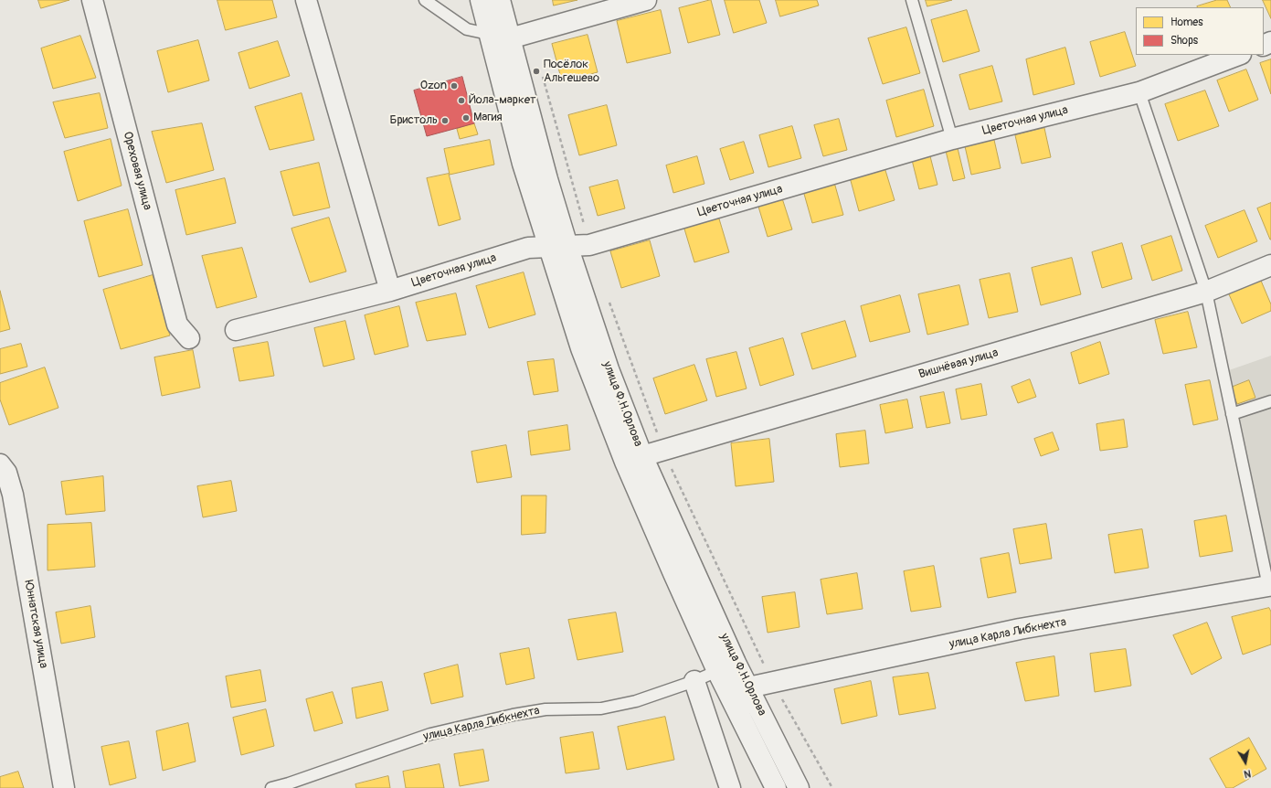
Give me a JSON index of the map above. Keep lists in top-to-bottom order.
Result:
{
  "streets": {
    "street": [
      "Цветочная улица",
      "Ореховая улица",
      "Вишнёвая улица",
      "улица Ф.Н.Орлова",
      "Юннатская улица",
      "улица Карла Либкнехта"
    ]
  },
  "crossings": [
    ["Цветочная улица", "улица Ф.Н.Орлова"],
    ["Вишнёвая улица", "улица Ф.Н.Орлова"],
    ["улица Ф.Н.Орлова", "улица Карла Либкнехта"]
  ],
  "places": [
    "Посёлок Альгешево",
    "Ozon",
    "Йола-маркет",
    "Магия",
    "Бристоль"
  ],
  "legend": ["Homes", "Shops"],
  "north": "bottom"
}
